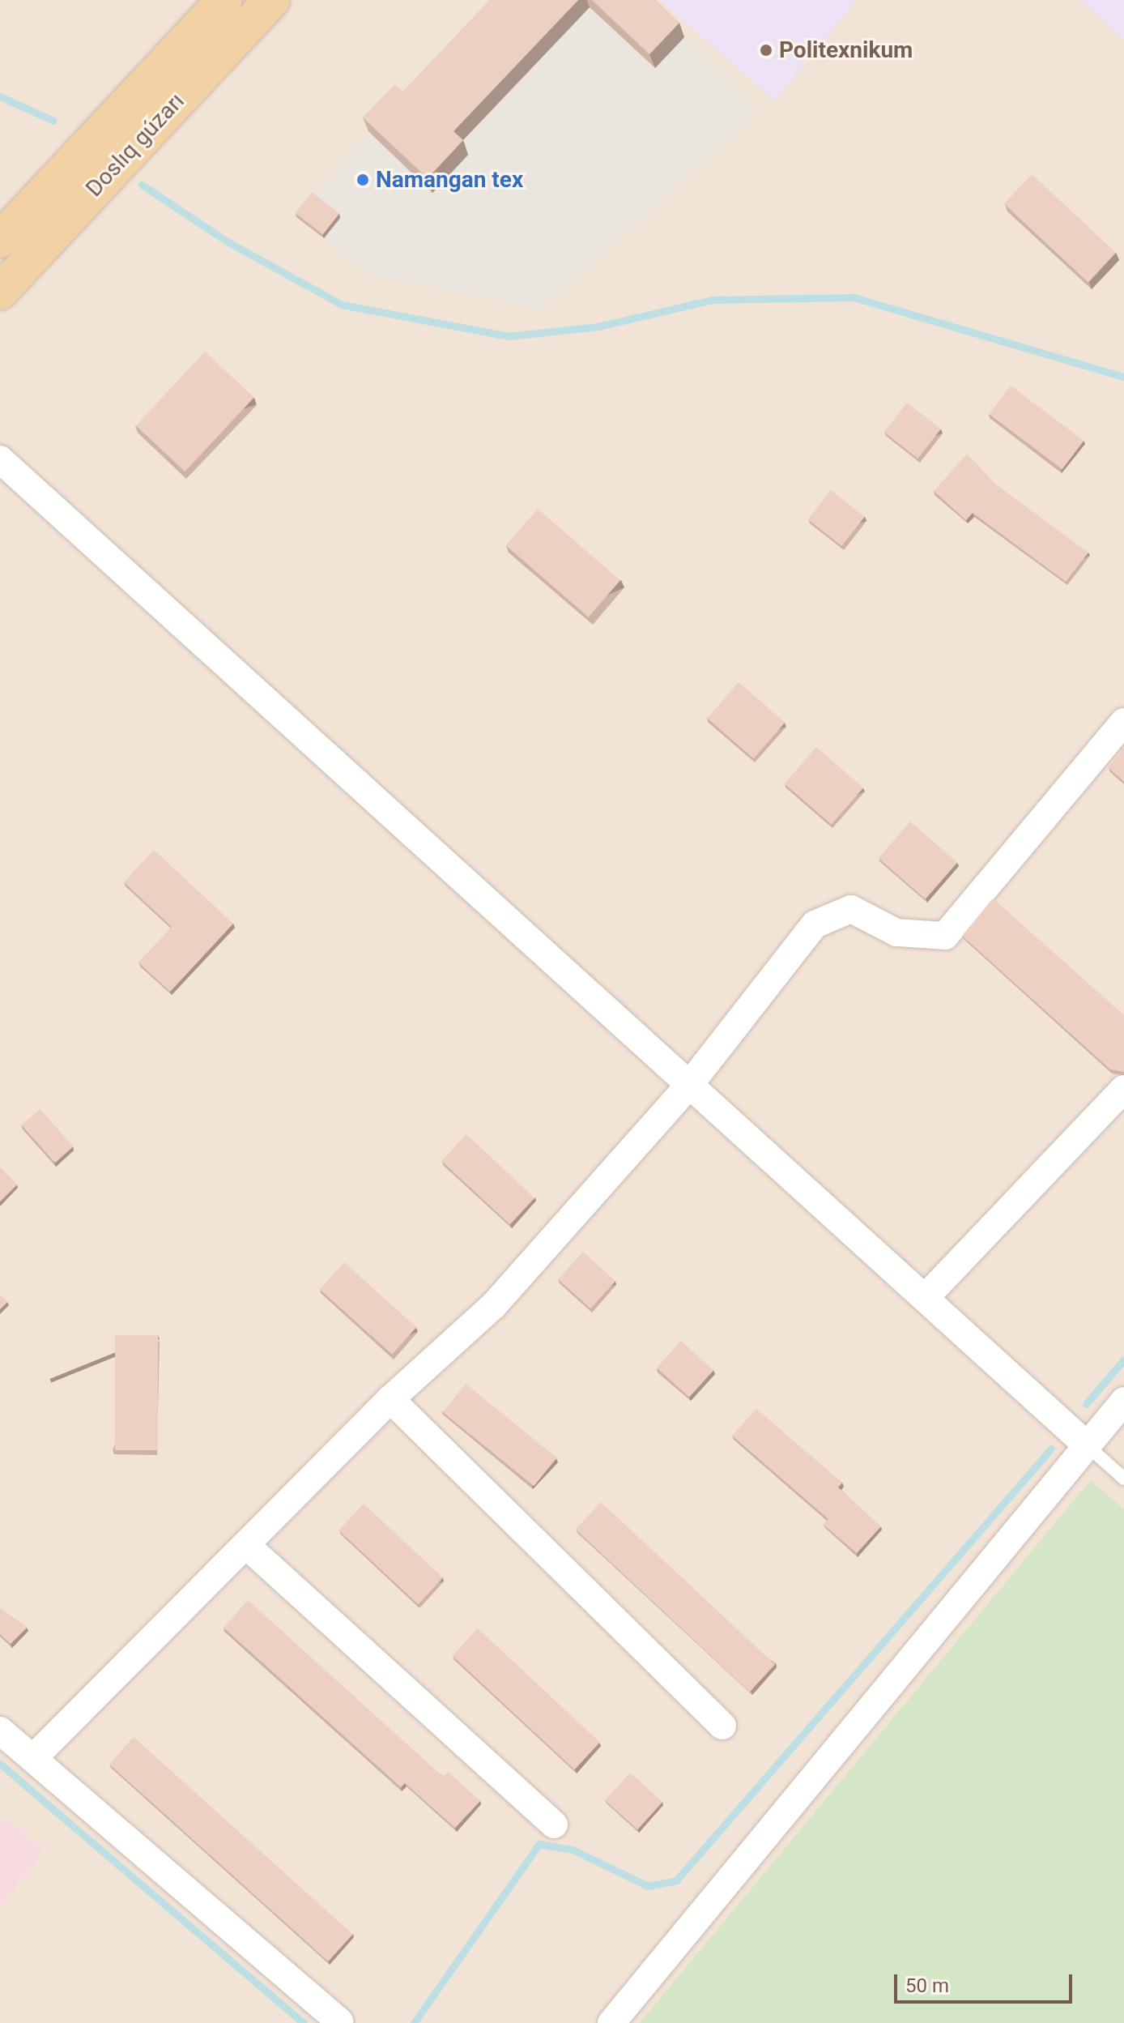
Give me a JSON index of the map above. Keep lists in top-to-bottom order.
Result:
{
  "streets": {
    "main road": ["Doslıq gúzarı"]
  },
  "places": ["Politexnikum", "Namangan tex"],
  "scale_bar": "50 m"
}
